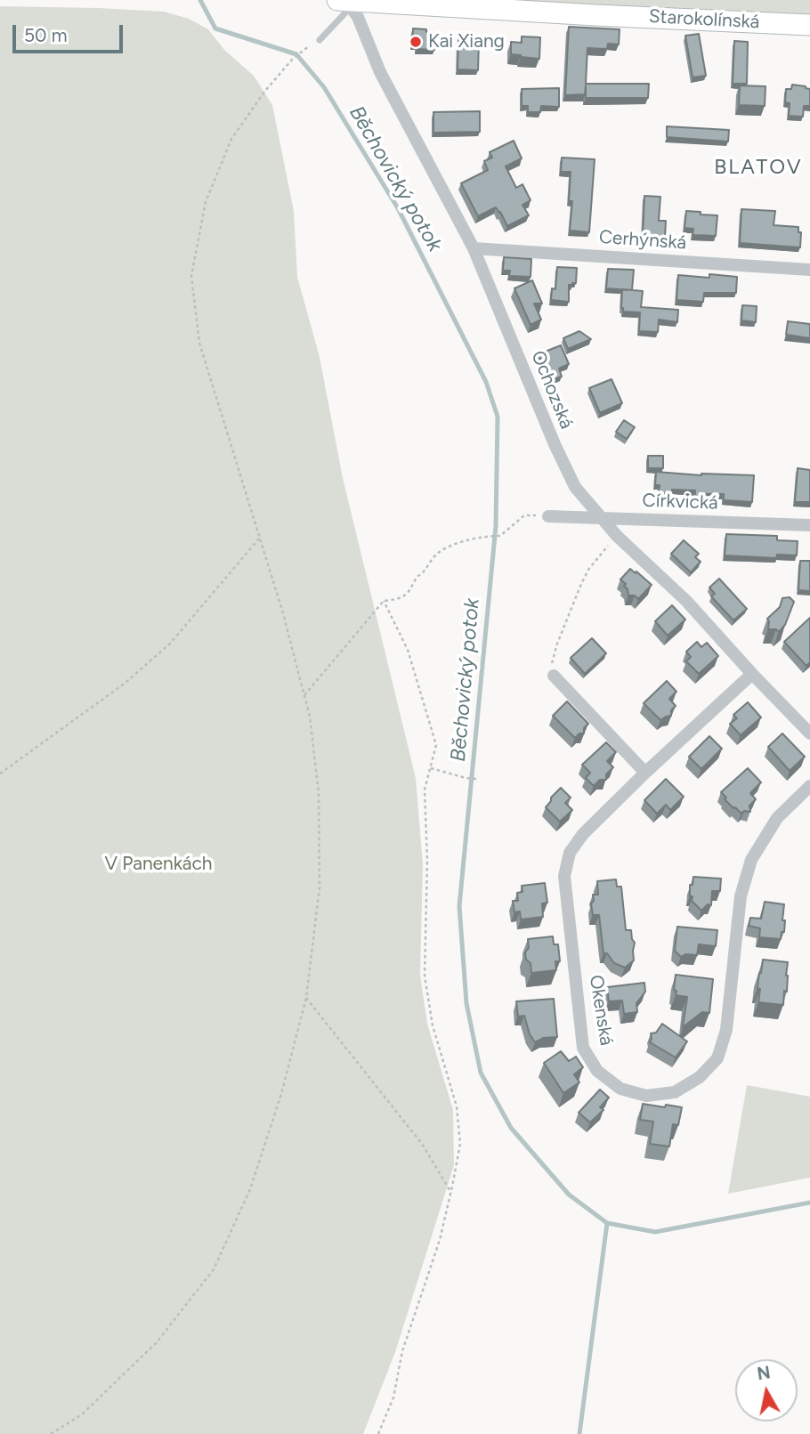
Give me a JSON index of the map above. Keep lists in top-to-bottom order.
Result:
{
  "streets": {
    "main road": ["Starokolínská"],
    "street": [
      "Cerhýnská",
      "Ochozská",
      "Církvická",
      "Okenská"
    ]
  },
  "crossings": [
    ["Starokolínská", "Ochozská"],
    ["Cerhýnská", "Ochozská"],
    ["Ochozská", "Církvická"],
    ["Ochozská", "Okenská"]
  ],
  "districts": ["BLATOV"],
  "water": ["Běchovický potok"],
  "parks": ["V Panenkách"],
  "places": ["Kai Xiang"],
  "scale_bar": "50 m",
  "north": "top"
}
